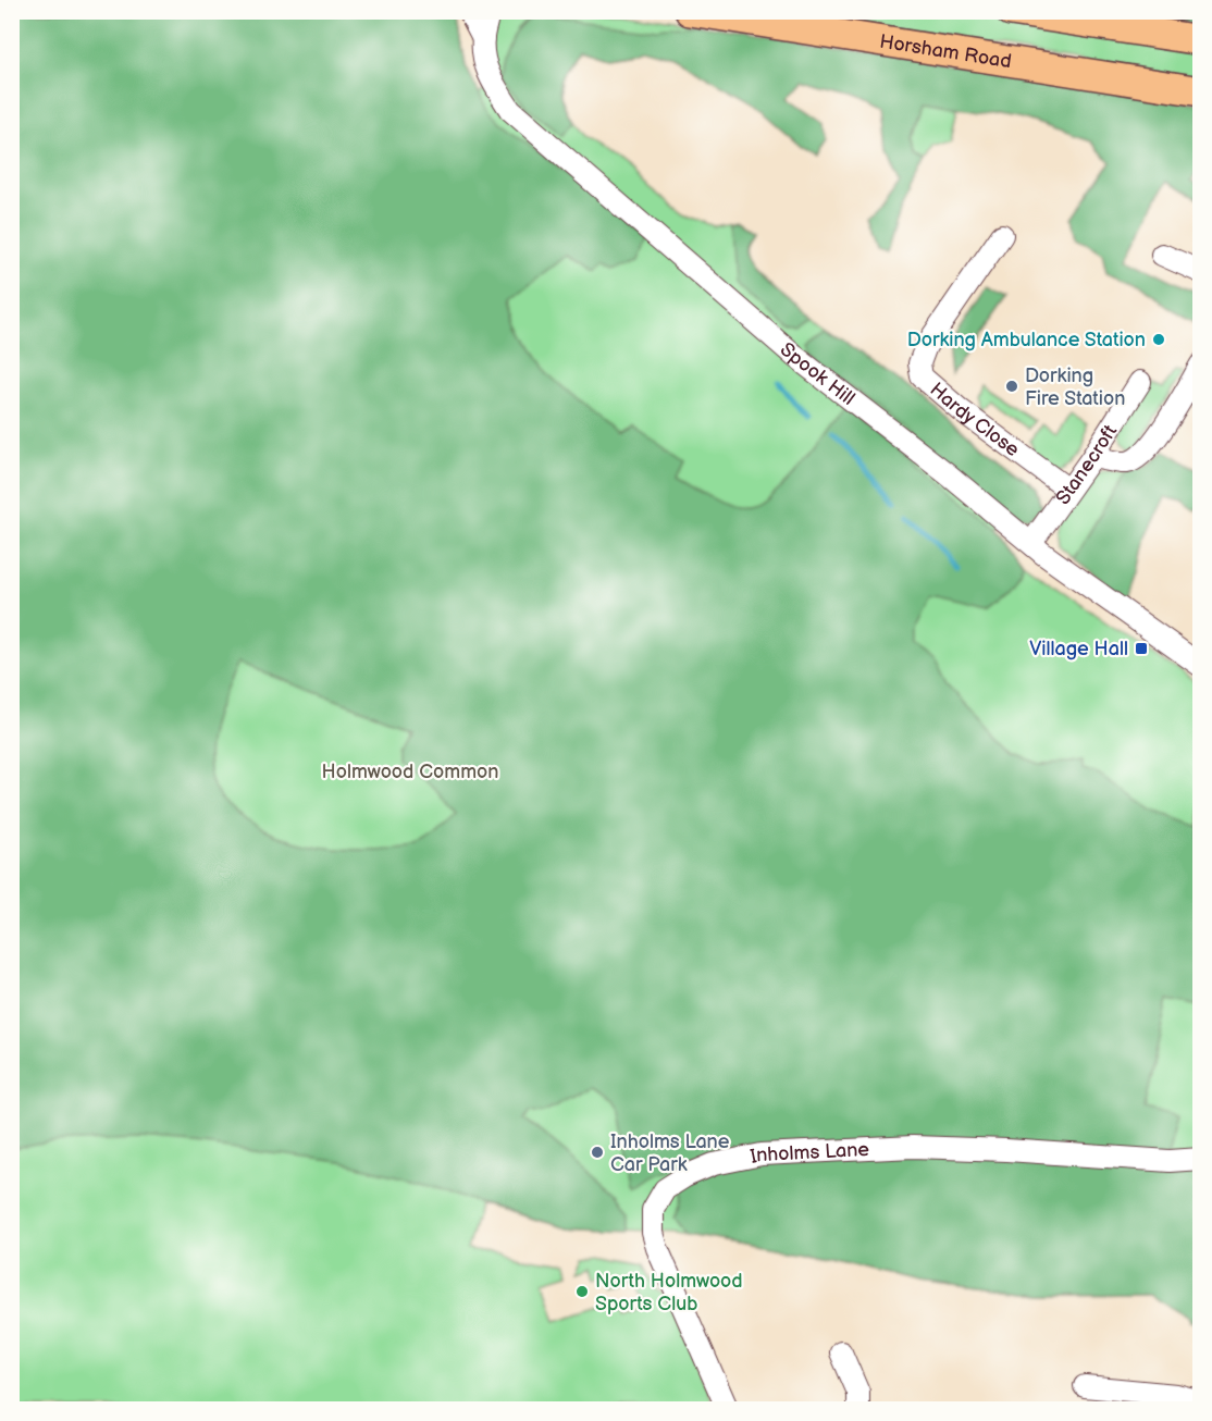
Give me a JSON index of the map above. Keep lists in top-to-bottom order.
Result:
{
  "streets": {
    "highway": ["Horsham Road"],
    "street": [
      "Spook Hill",
      "Hardy Close",
      "Stanecroft",
      "Inholms Lane"
    ]
  },
  "crossings": [
    ["Spook Hill", "Stanecroft"],
    ["Hardy Close", "Stanecroft"]
  ],
  "parks": ["Holmwood Common"],
  "places": {
    "other": [
      "Dorking Ambulance Station",
      "Dorking Fire Station",
      "Inholms Lane Car Park",
      "North Holmwood Sports Club"
    ],
    "transit": ["Village Hall"]
  }
}
